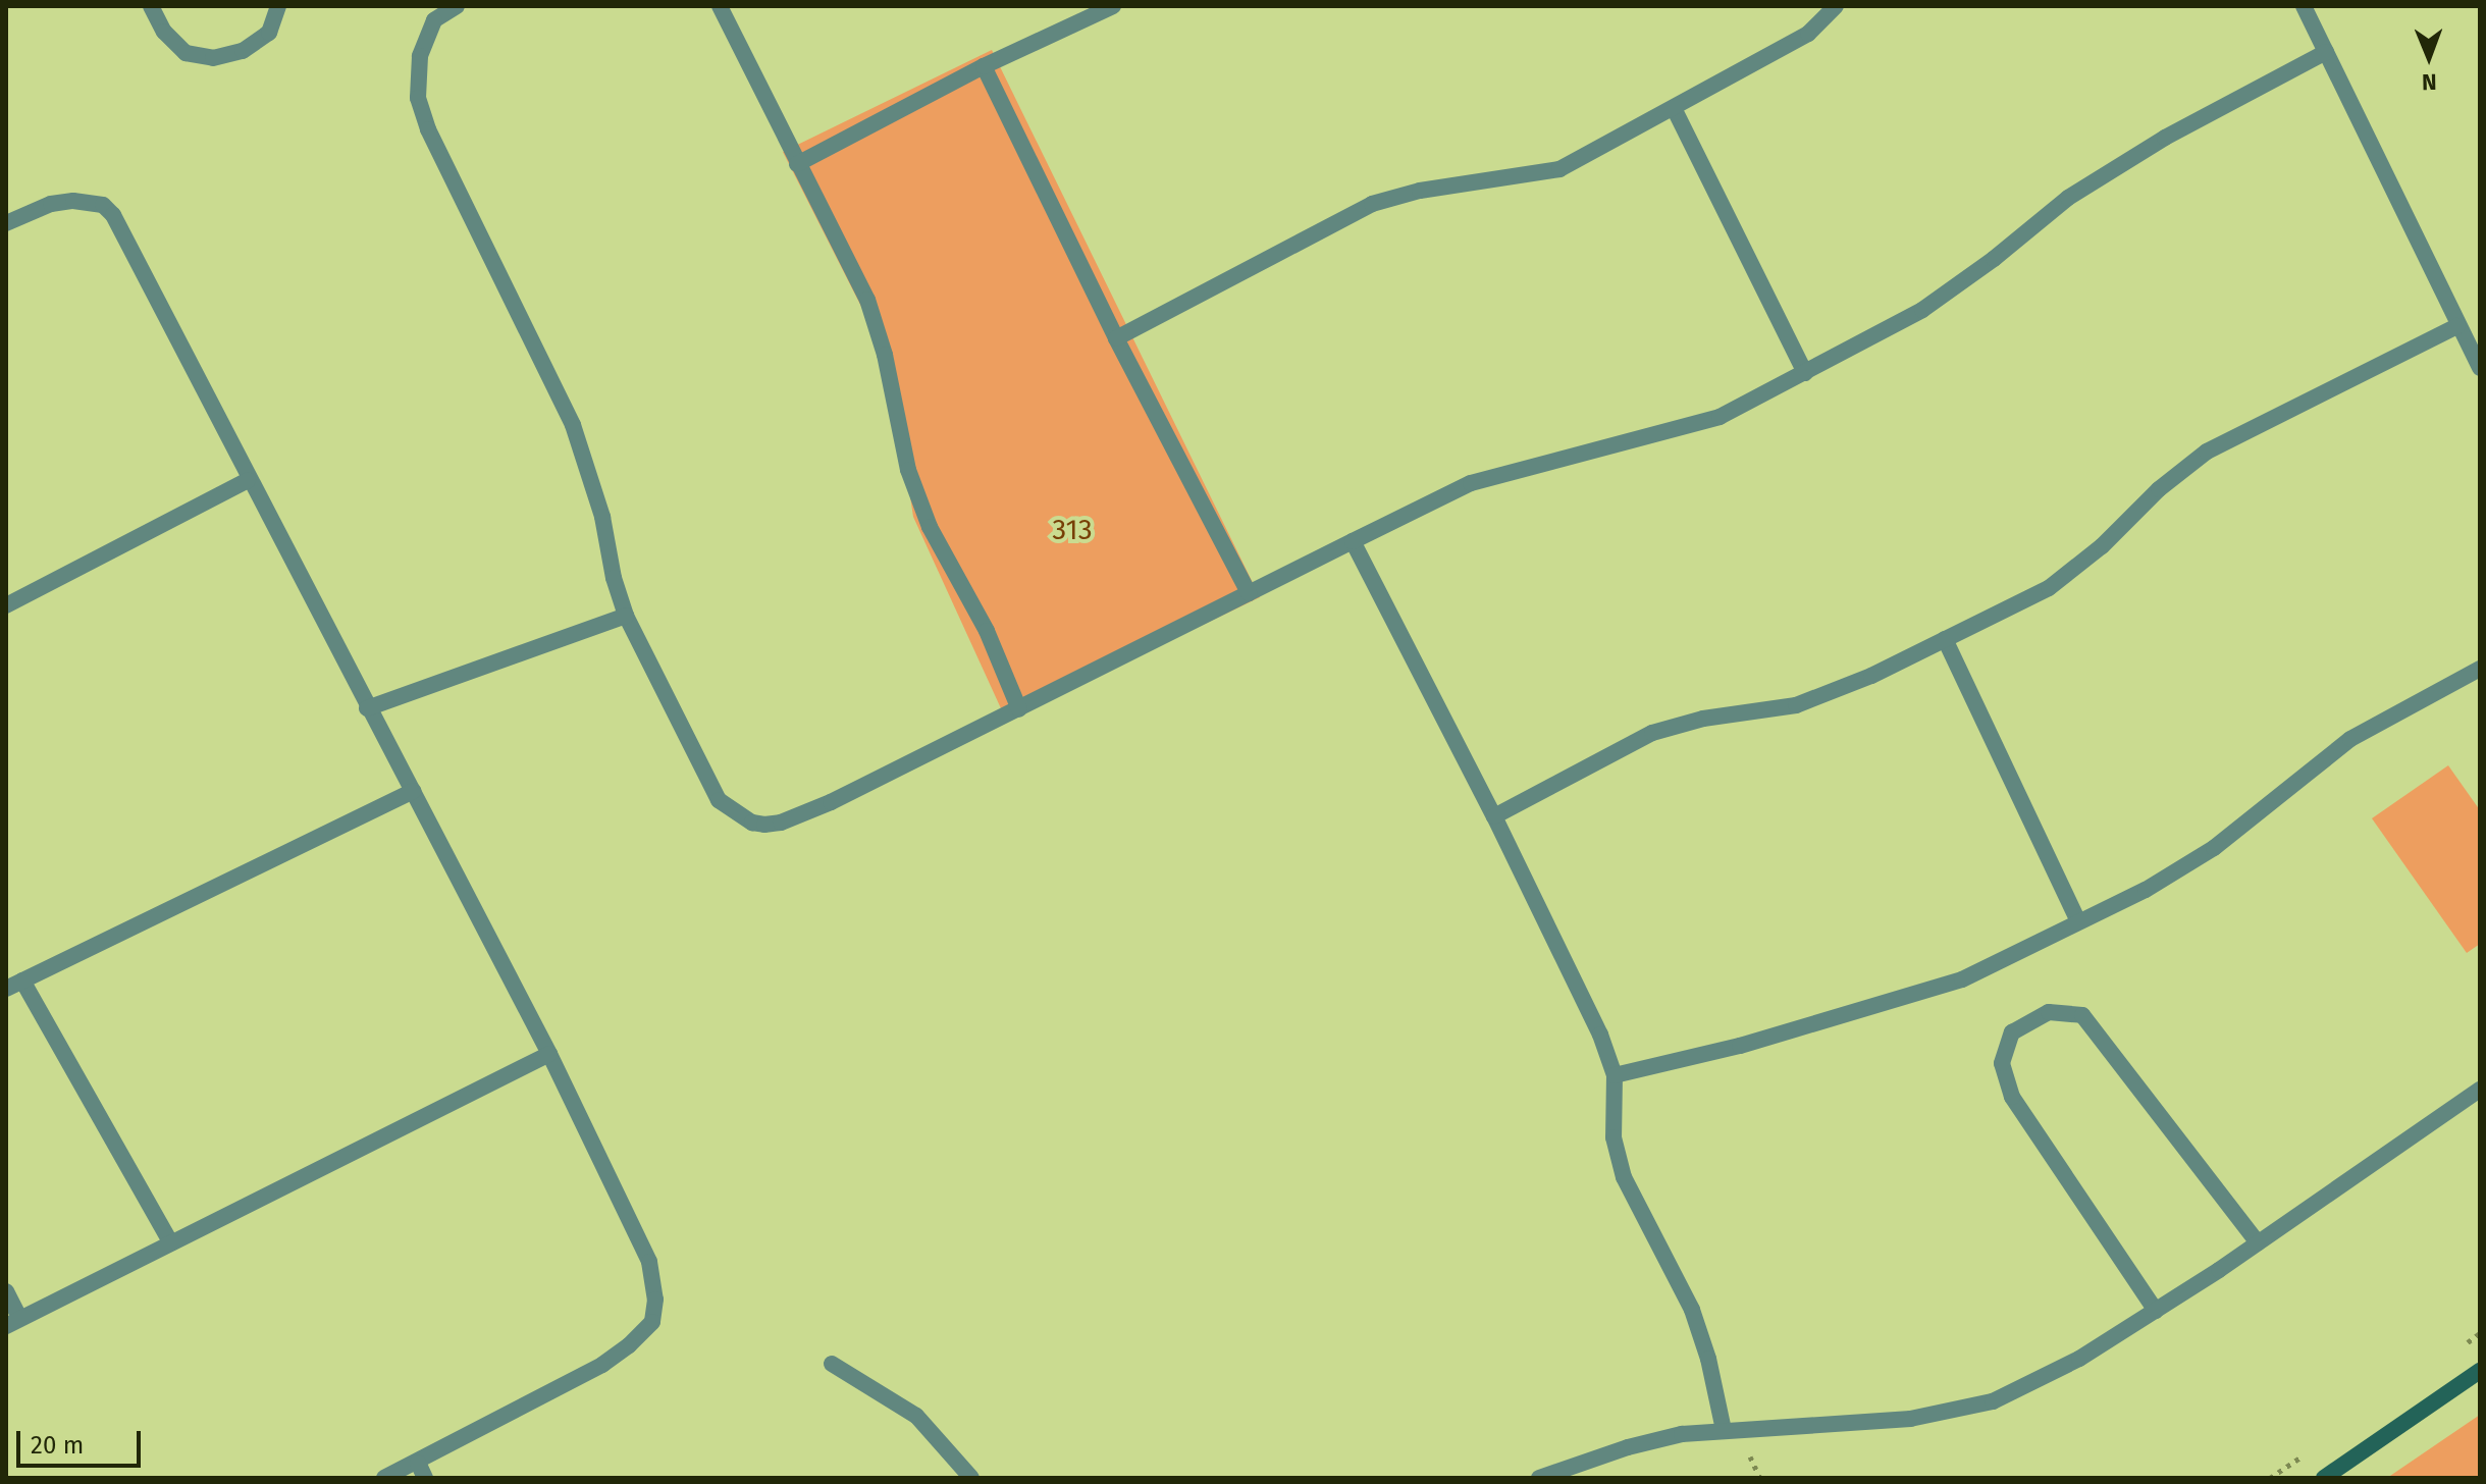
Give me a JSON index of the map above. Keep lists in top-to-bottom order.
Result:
{
  "parks": ["313"],
  "scale_bar": "20 m",
  "north": "bottom"
}
